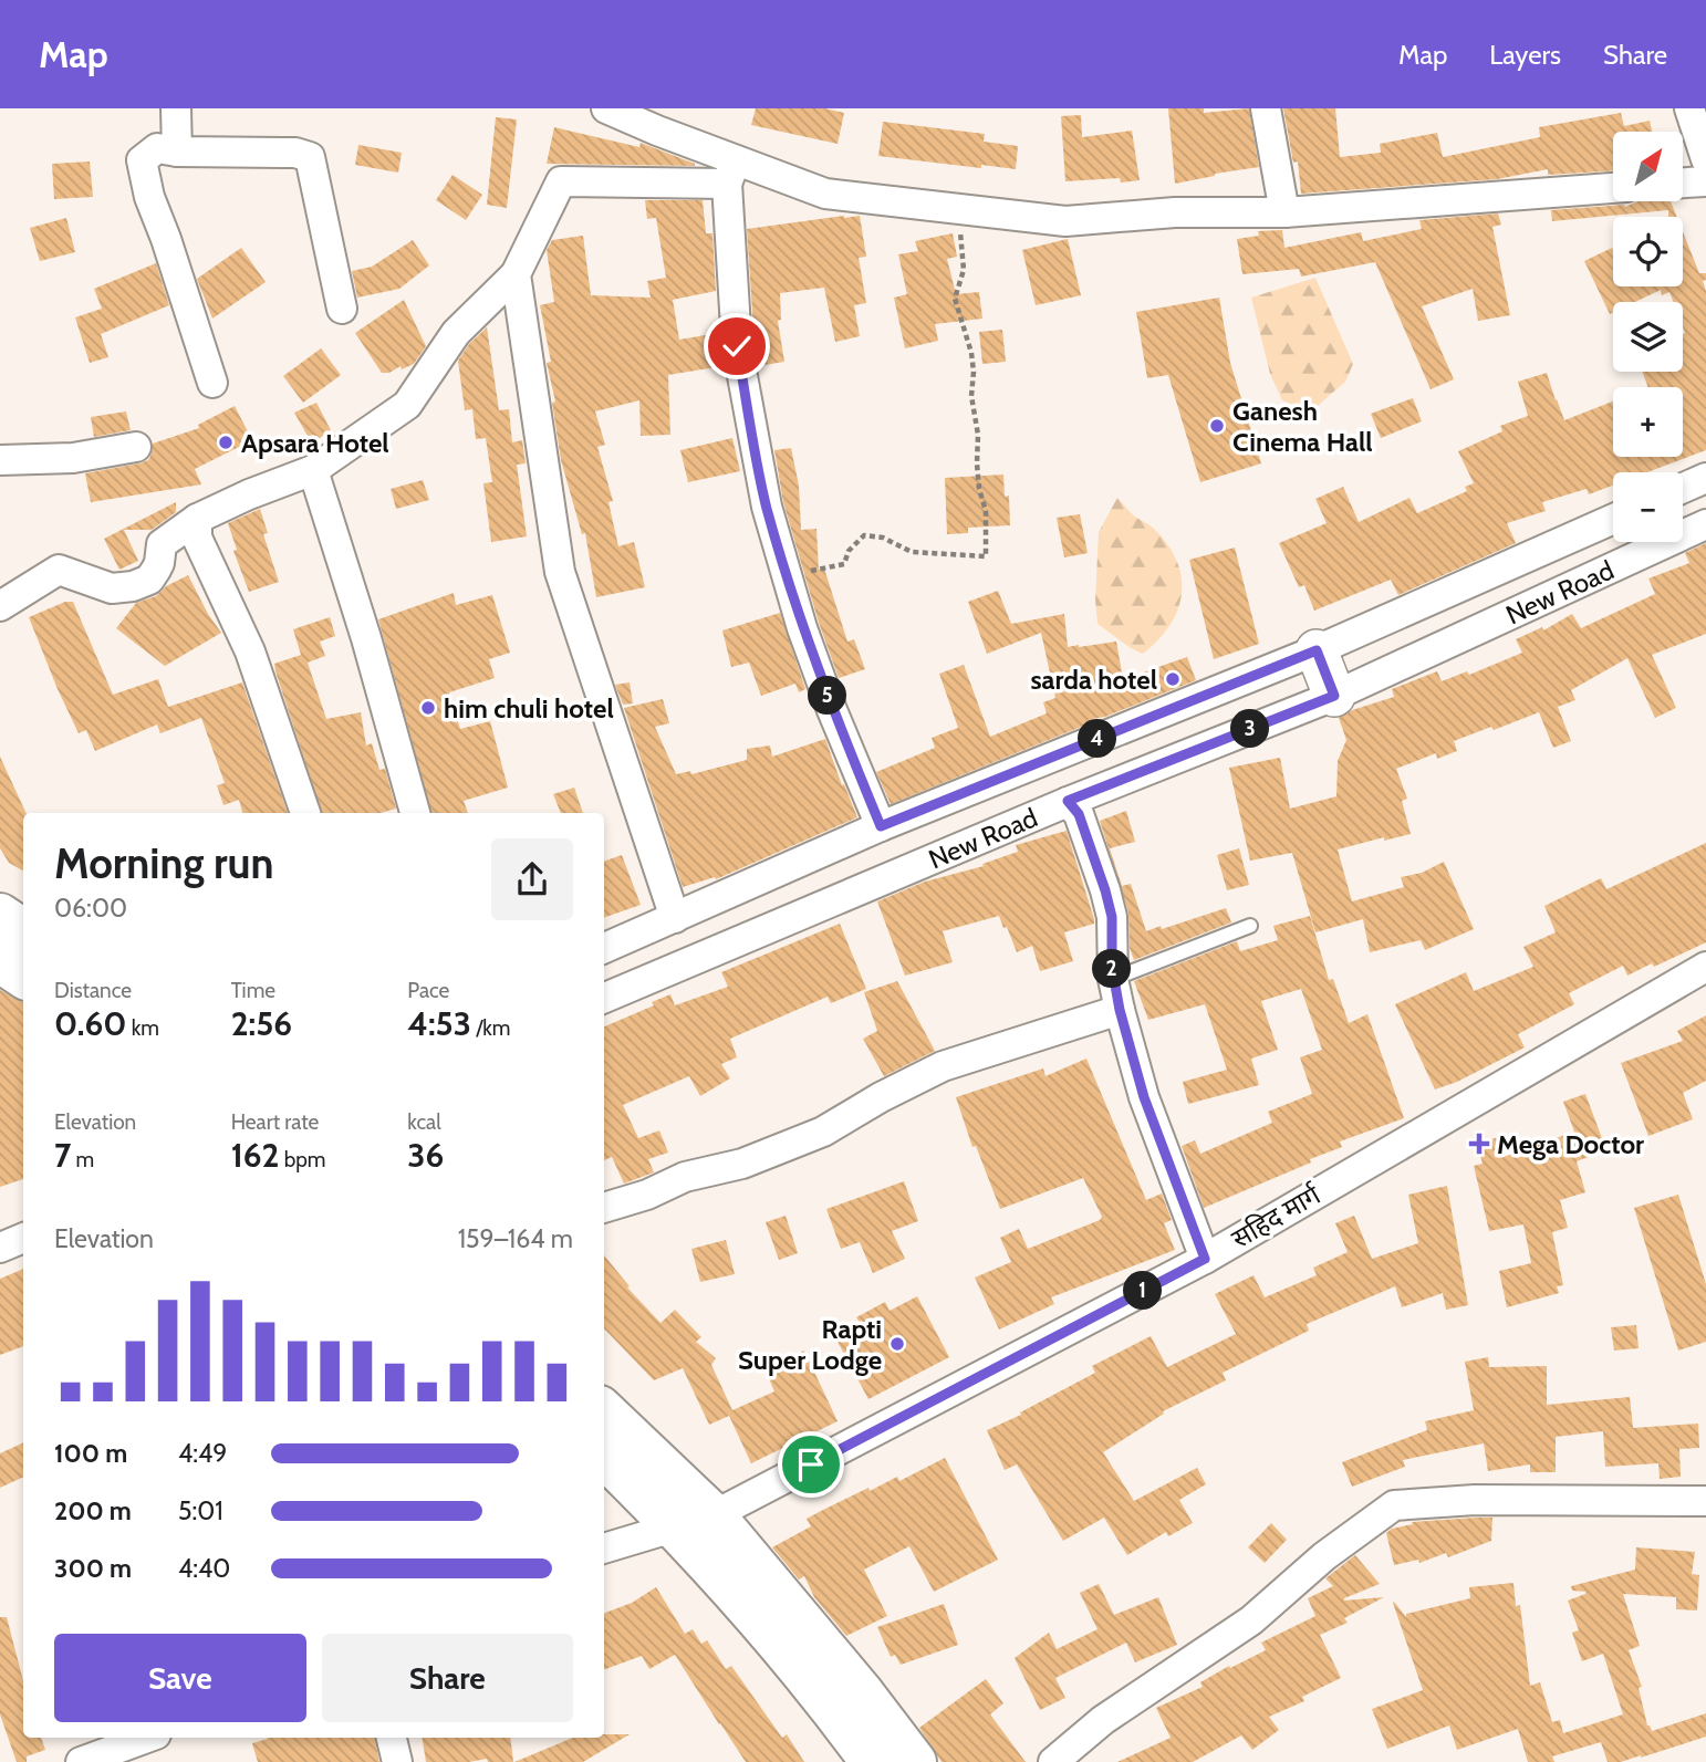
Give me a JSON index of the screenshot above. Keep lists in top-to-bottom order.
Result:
{
  "streets": {
    "street": ["New Road", "सहिद मार्ग"]
  },
  "places": {
    "other": [
      "Ganesh Cinema Hall",
      "Apsara Hotel",
      "sarda hotel",
      "him chuli hotel",
      "Rapti Super Lodge"
    ],
    "health": ["Mega Doctor"]
  },
  "north": "top right",
  "page": {
    "header": "Map",
    "nav": ["Map", "Layers", "Share"],
    "map_buttons": ["+", "−"],
    "pins": [
      "5",
      "3",
      "4",
      "2",
      "1"
    ],
    "heading": ["Morning run", "06:00"],
    "stats": [
      ["Distance", "0.60 km"],
      ["Time", "2:56"],
      ["Pace", "4:53 /km"],
      ["Elevation", "7 m"],
      ["Heart rate", "162 bpm"],
      ["kcal", "36"]
    ],
    "chart": ["Elevation", "159–164 m"],
    "list": [
      {
        "name": "100 m",
        "note": "4:49"
      },
      {
        "name": "200 m",
        "note": "5:01"
      },
      {
        "name": "300 m",
        "note": "4:40"
      }
    ],
    "buttons": ["Save", "Share"]
  }
}
